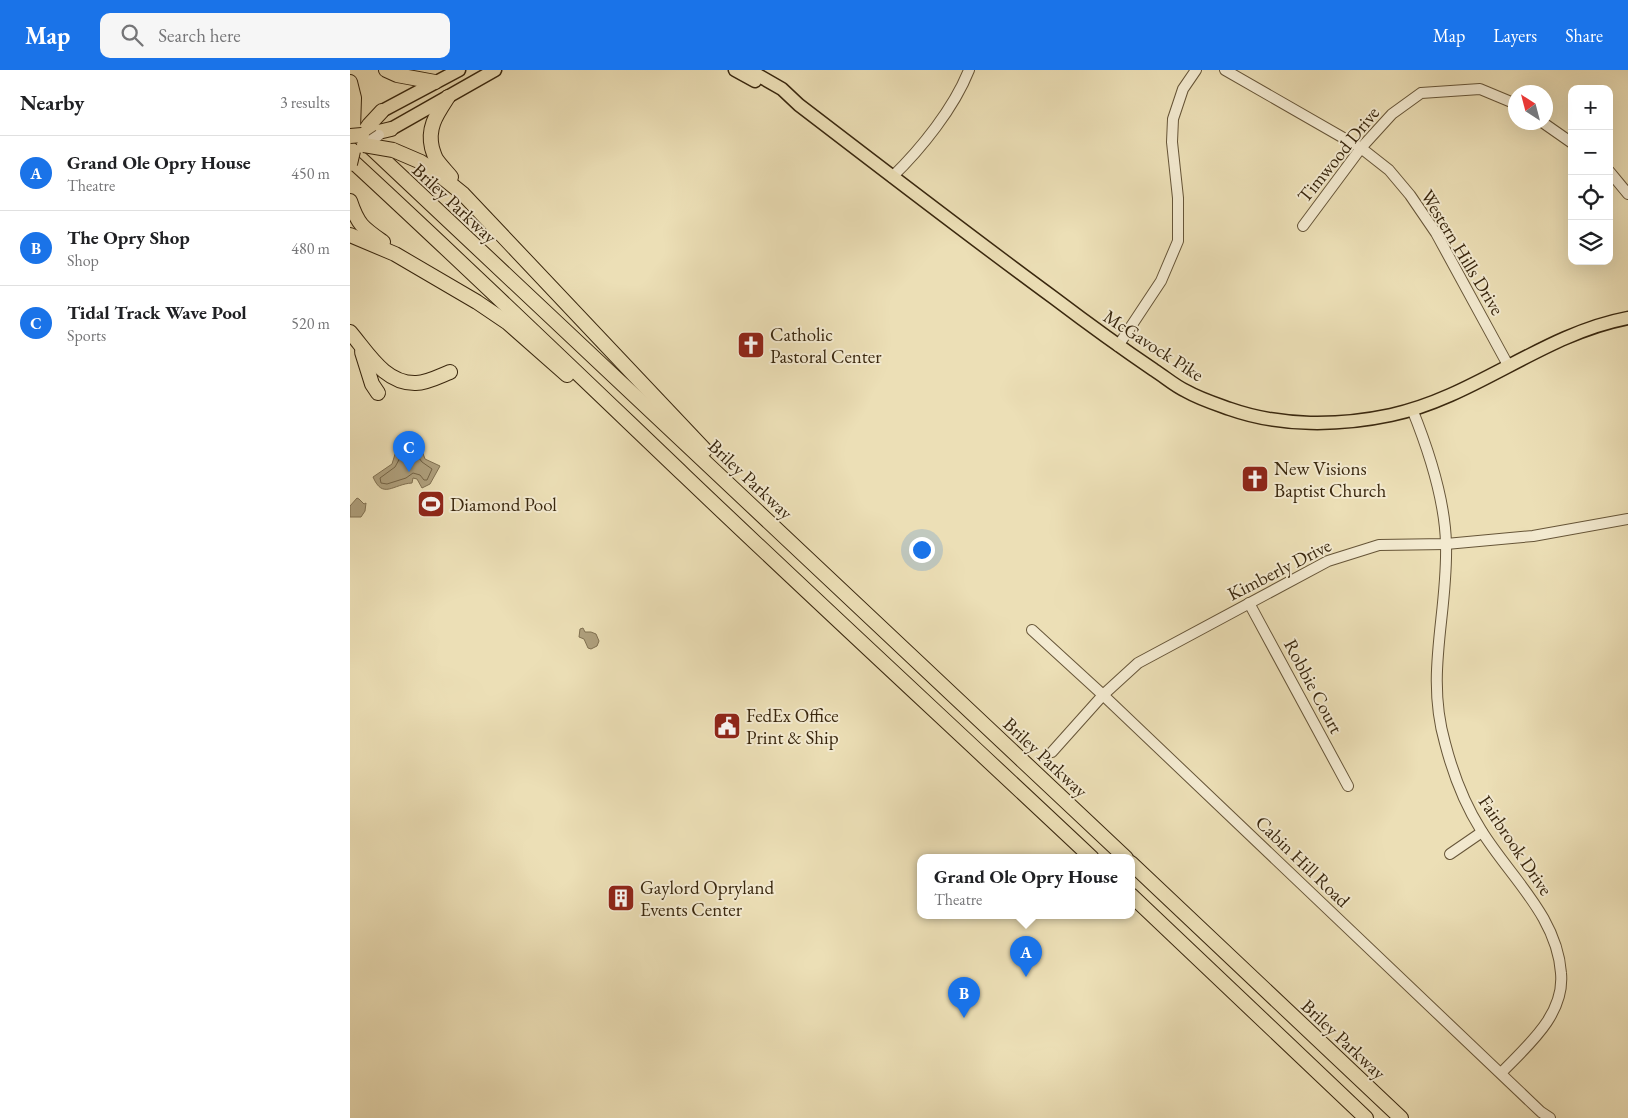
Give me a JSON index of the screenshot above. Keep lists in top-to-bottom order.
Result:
{
  "streets": {
    "highway": ["Briley Parkway"],
    "main road": ["McGavock Pike"],
    "street": [
      "Timwood Drive",
      "Western Hills Drive",
      "Kimberly Drive",
      "Robbie Court",
      "Fairbrook Drive",
      "Cabin Hill Road"
    ]
  },
  "crossings": [
    ["Timwood Drive", "Western Hills Drive"],
    ["Western Hills Drive", "McGavock Pike"],
    ["McGavock Pike", "Fairbrook Drive"],
    ["Kimberly Drive", "Robbie Court"],
    ["Kimberly Drive", "Fairbrook Drive"],
    ["Kimberly Drive", "Cabin Hill Road"],
    ["Fairbrook Drive", "Cabin Hill Road"]
  ],
  "places": {
    "church": ["Catholic Pastoral Center", "New Visions Baptist Church"],
    "sports": ["Diamond Pool"],
    "public building": ["FedEx Office Print & Ship"],
    "building": ["Gaylord Opryland Events Center"]
  },
  "north": "top left",
  "page": {
    "header": "Map",
    "search": "Search here",
    "nav": ["Map", "Layers", "Share"],
    "heading": ["Nearby", "3 results"],
    "map_buttons": ["+", "−"],
    "list": [
      {
        "mark": "A",
        "name": "Grand Ole Opry House",
        "note": "Theatre",
        "value": "450 m"
      },
      {
        "mark": "B",
        "name": "The Opry Shop",
        "note": "Shop",
        "value": "480 m"
      },
      {
        "mark": "C",
        "name": "Tidal Track Wave Pool",
        "note": "Sports",
        "value": "520 m"
      }
    ],
    "pins": ["C", "A", "B"],
    "popup": ["Grand Ole Opry House", "Theatre"]
  }
}
